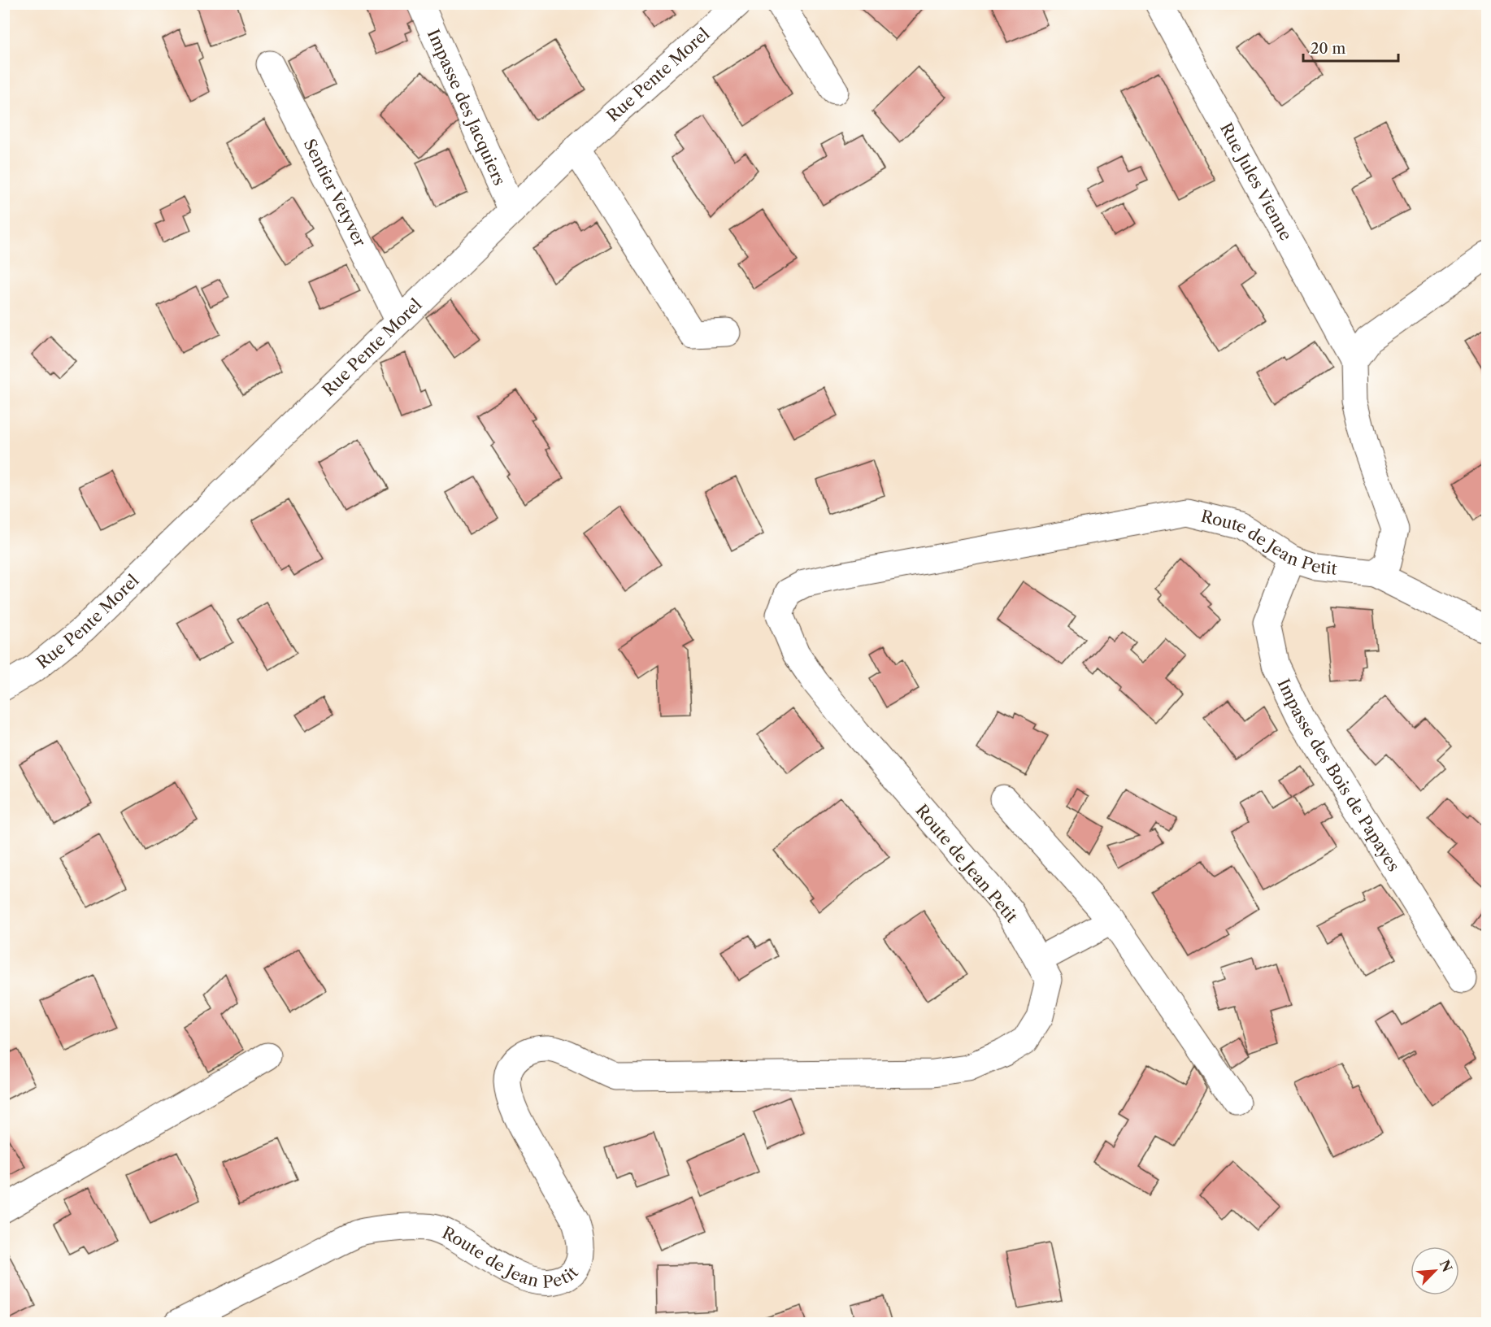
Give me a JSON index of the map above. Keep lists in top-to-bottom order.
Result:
{
  "streets": {
    "street": [
      "Rue Pente Morel",
      "Impasse des Jacquiers",
      "Rue Jules Vienne",
      "Sentier Vetyver",
      "Route de Jean Petit",
      "Impasse des Bois de Papayes"
    ]
  },
  "crossings": [
    ["Rue Pente Morel", "Impasse des Jacquiers"],
    ["Rue Pente Morel", "Sentier Vetyver"],
    ["Route de Jean Petit", "Impasse des Bois de Papayes"]
  ],
  "scale_bar": "20 m",
  "north": "top right"
}
